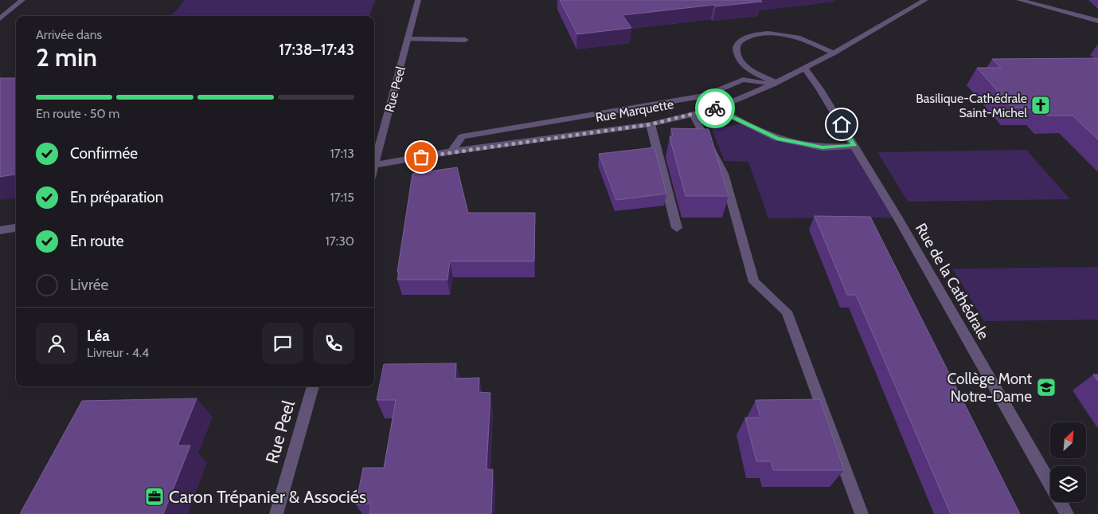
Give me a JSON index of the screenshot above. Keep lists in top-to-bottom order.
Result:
{
  "streets": {
    "street": ["Rue Peel", "Rue Marquette", "Rue de la Cathédrale"]
  },
  "crossings": [
    ["Rue Marquette", "Rue de la Cathédrale"]
  ],
  "places": {
    "church": ["Basilique-Cathédrale Saint-Michel"],
    "school or university": ["Collège Mont Notre-Dame"],
    "office": ["Caron Trépanier & Associés"]
  },
  "north": "top right",
  "page": {
    "heading": ["2 min", "Arrivée dans", "17:38–17:43"],
    "panel": ["Léa", "Livreur · 4.4"],
    "bar": "En route · 50 m",
    "list": [
      ["Confirmée", "17:13"],
      ["En préparation", "17:15"],
      ["En route", "17:30"],
      "Livrée"
    ]
  }
}
